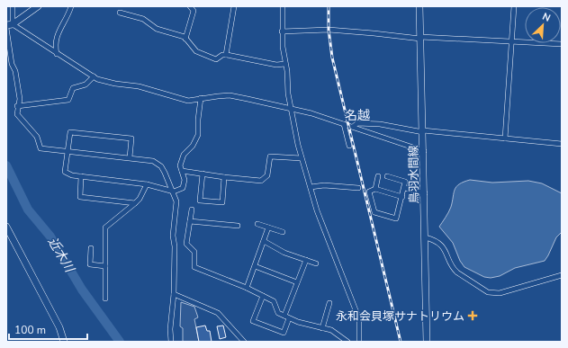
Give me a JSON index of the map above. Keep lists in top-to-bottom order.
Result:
{
  "streets": {
    "street": ["鳥羽水間線"]
  },
  "districts": ["名越"],
  "water": ["近木川"],
  "places": {
    "health": ["永和会貝塚サナトリウム"]
  },
  "scale_bar": "100 m",
  "north": "top right"
}
